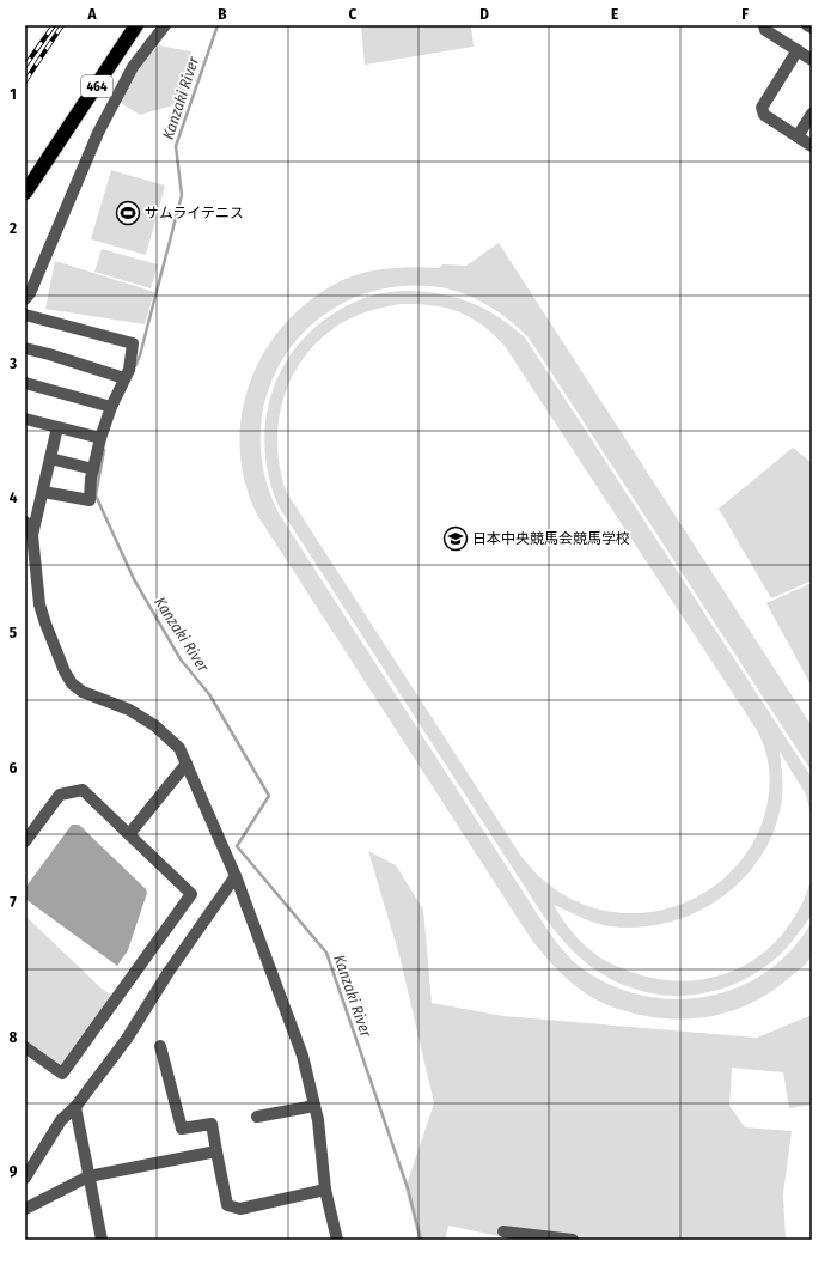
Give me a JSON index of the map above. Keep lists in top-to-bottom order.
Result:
{
  "streets": {
    "highway": ["464"]
  },
  "water": ["Kanzaki River"],
  "places": {
    "sports": ["サムライテニス"],
    "school or university": ["日本中央競馬会競馬学校"]
  },
  "grid": {
    "columns": [
      "A",
      "B",
      "C",
      "D",
      "E",
      "F"
    ],
    "rows": [
      "1",
      "2",
      "3",
      "4",
      "5",
      "6",
      "7",
      "8",
      "9"
    ]
  }
}
